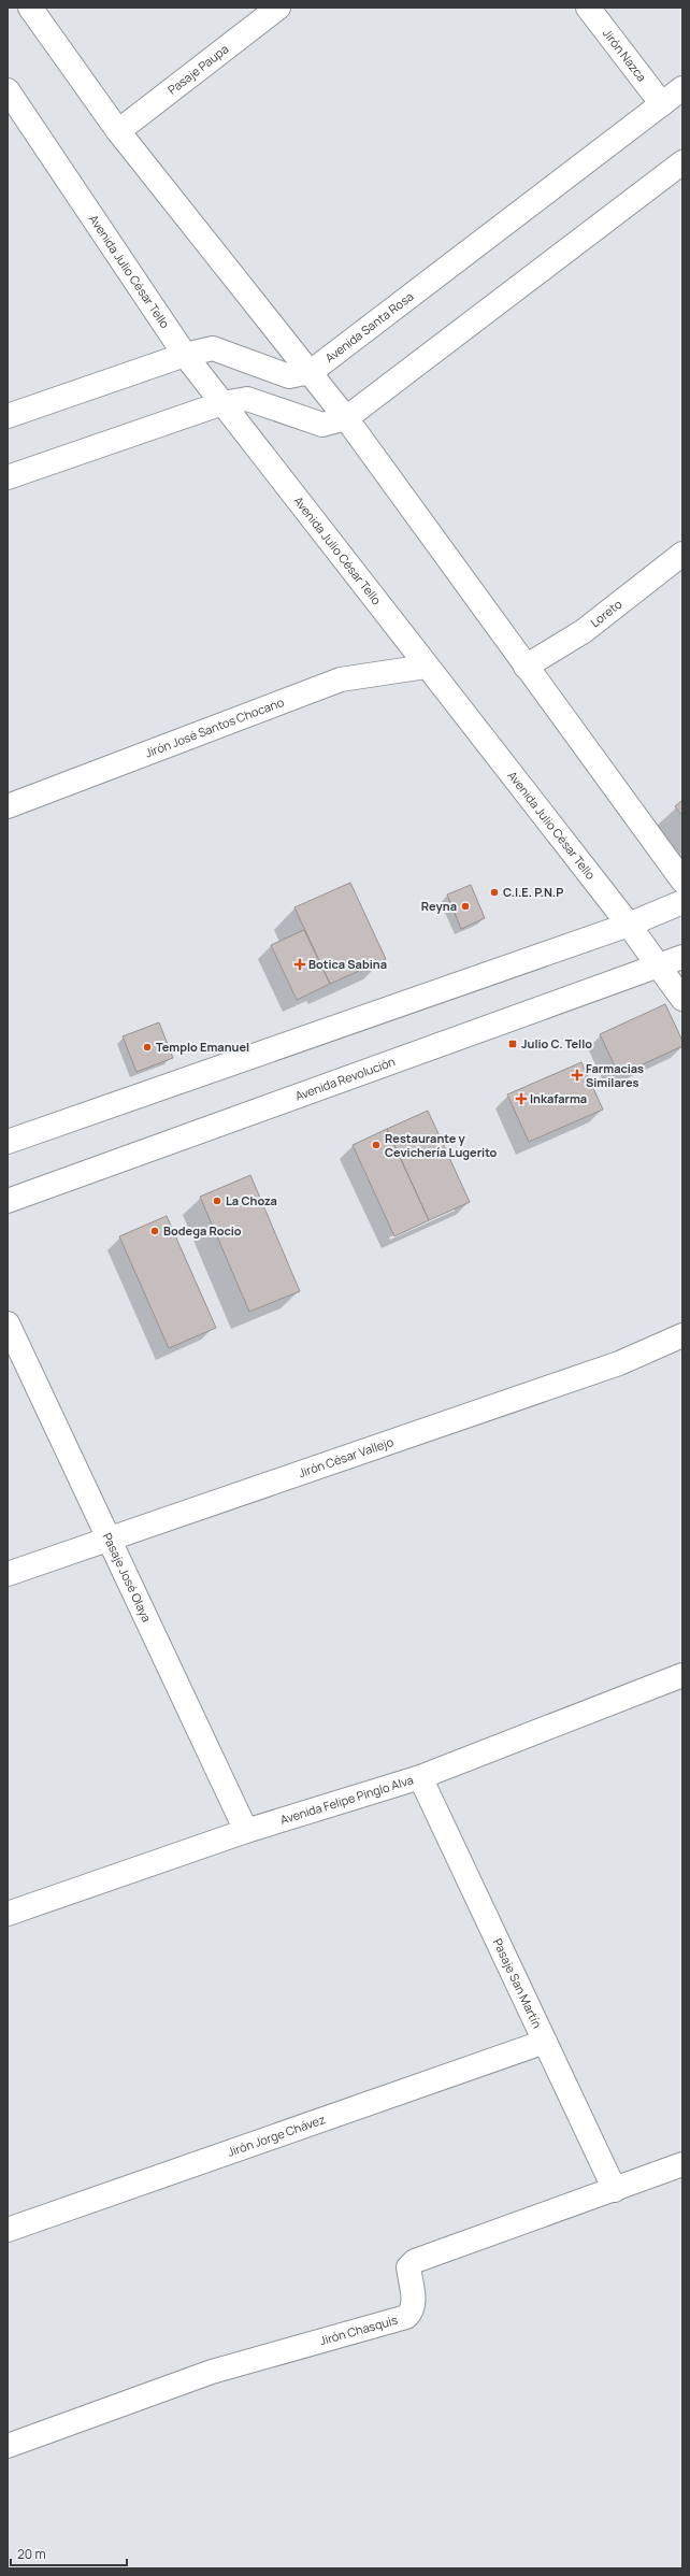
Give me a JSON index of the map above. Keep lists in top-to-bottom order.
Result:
{
  "streets": {
    "street": [
      "Jirón Nazca",
      "Pasaje Paupa",
      "Avenida Julio César Tello",
      "Avenida Santa Rosa",
      "Loreto",
      "Jirón José Santos Chocano",
      "Avenida Revolución",
      "Jirón César Vallejo",
      "Pasaje José Olaya",
      "Avenida Felipe Pinglo Alva",
      "Pasaje San Martín",
      "Jirón Jorge Chávez",
      "Jirón Chasquis"
    ]
  },
  "crossings": [
    ["Jirón Nazca", "Avenida Santa Rosa"],
    ["Avenida Julio César Tello", "Avenida Santa Rosa"],
    ["Avenida Julio César Tello", "Jirón José Santos Chocano"],
    ["Avenida Julio César Tello", "Avenida Revolución"],
    ["Jirón César Vallejo", "Pasaje José Olaya"],
    ["Pasaje José Olaya", "Avenida Felipe Pinglo Alva"],
    ["Avenida Felipe Pinglo Alva", "Pasaje San Martín"],
    ["Pasaje San Martín", "Jirón Jorge Chávez"],
    ["Pasaje San Martín", "Jirón Chasquis"]
  ],
  "places": {
    "other": [
      "C.I.E. P.N.P",
      "Reyna",
      "Templo Emanuel",
      "Restaurante y Cevichería Lugerito",
      "La Choza",
      "Bodega Rocio"
    ],
    "health": ["Botica Sabina", "Farmacias Similares", "Inkafarma"],
    "transit": ["Julio C. Tello"]
  },
  "scale_bar": "20 m"
}
